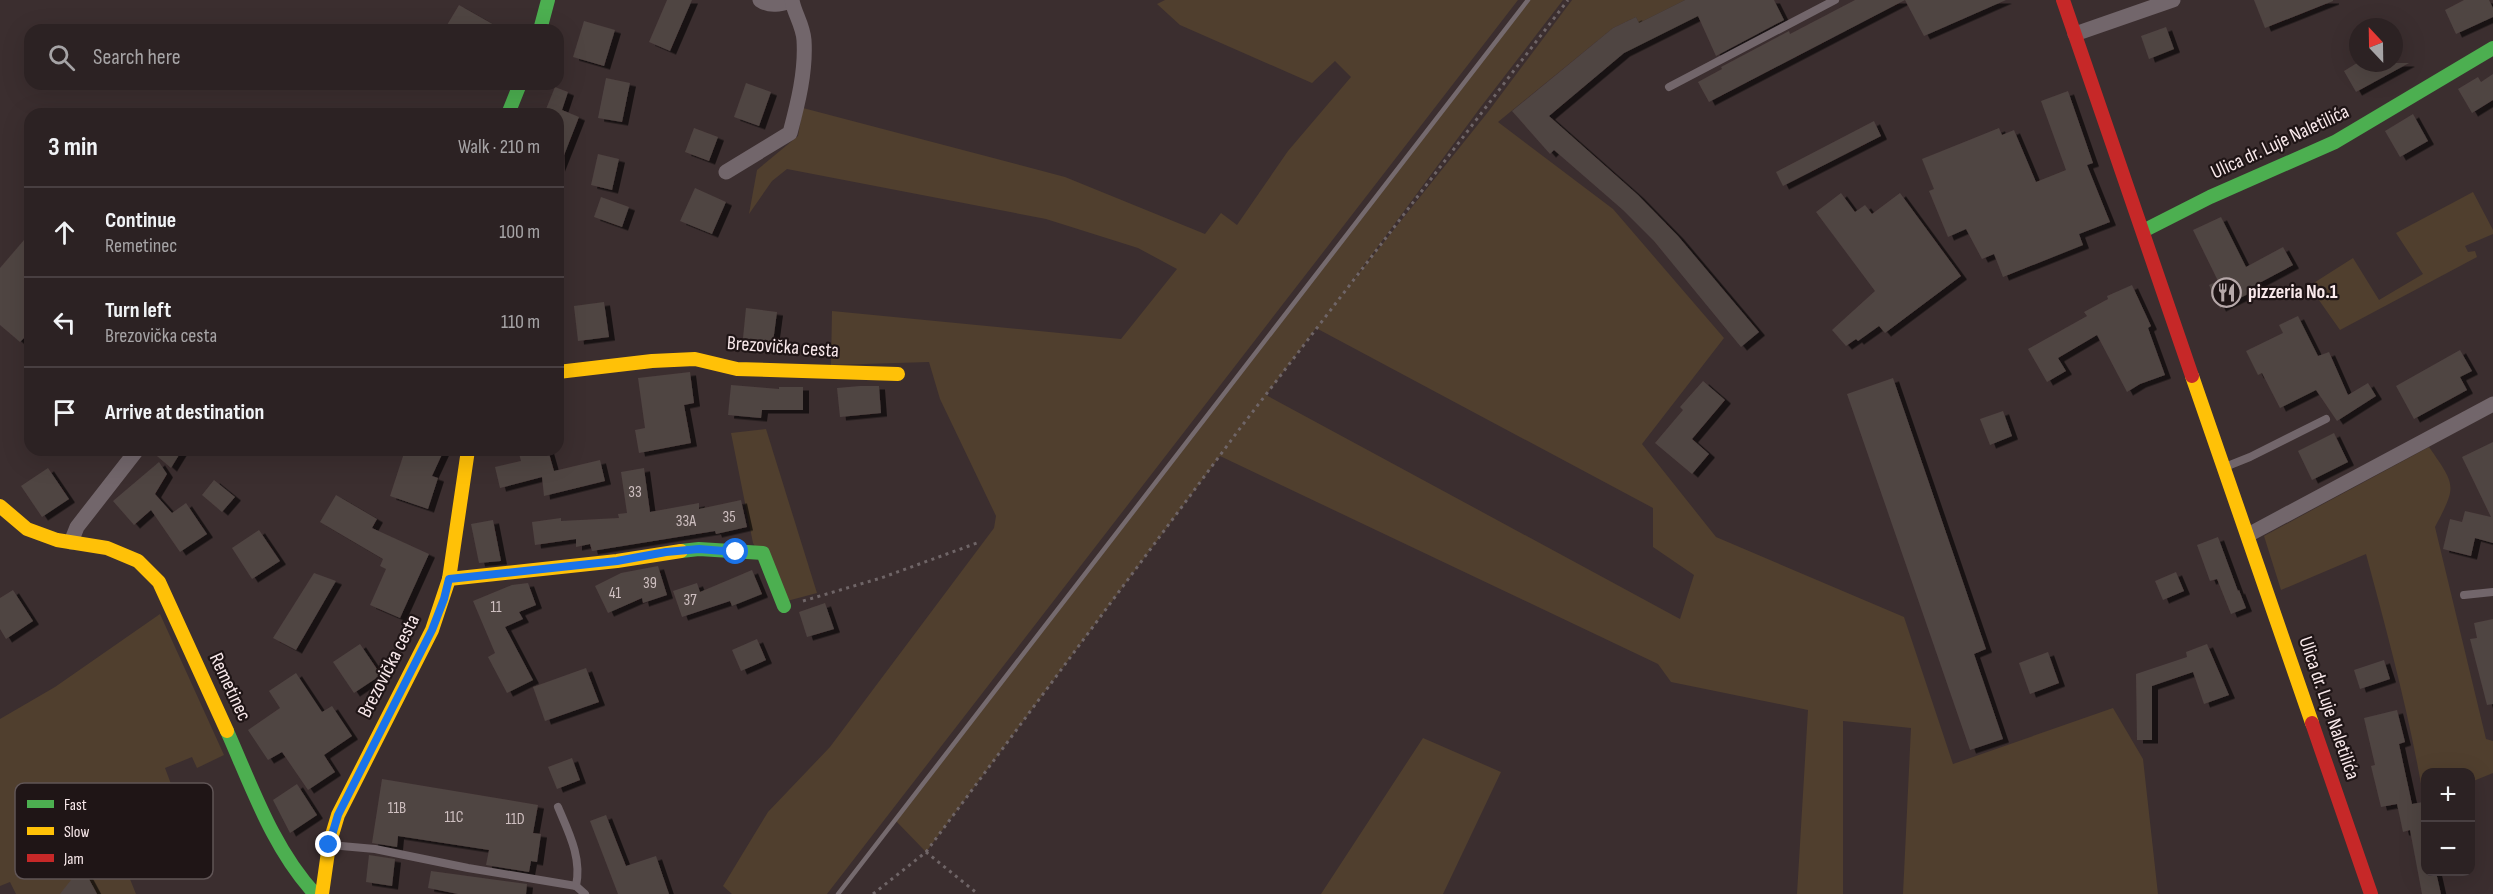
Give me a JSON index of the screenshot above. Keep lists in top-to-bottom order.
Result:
{
  "streets": {
    "street": ["Ulica dr. Luje Naletilića", "Brezovička cesta", "Remetinec"]
  },
  "places": {
    "restaurant": ["pizzeria No.1"]
  },
  "house_numbers": [
    "33",
    "35",
    "33A",
    "39",
    "41",
    "37",
    "11",
    "11B",
    "11C",
    "11D"
  ],
  "legend": ["Fast", "Slow", "Jam"],
  "north": "top",
  "page": {
    "search": "Search here",
    "heading": ["3 min", "Walk · 210 m"],
    "list": [
      ["Continue", "Remetinec", "100 m"],
      ["Turn left", "Brezovička cesta", "110 m"],
      "Arrive at destination"
    ],
    "map_buttons": ["+", "−"]
  }
}
